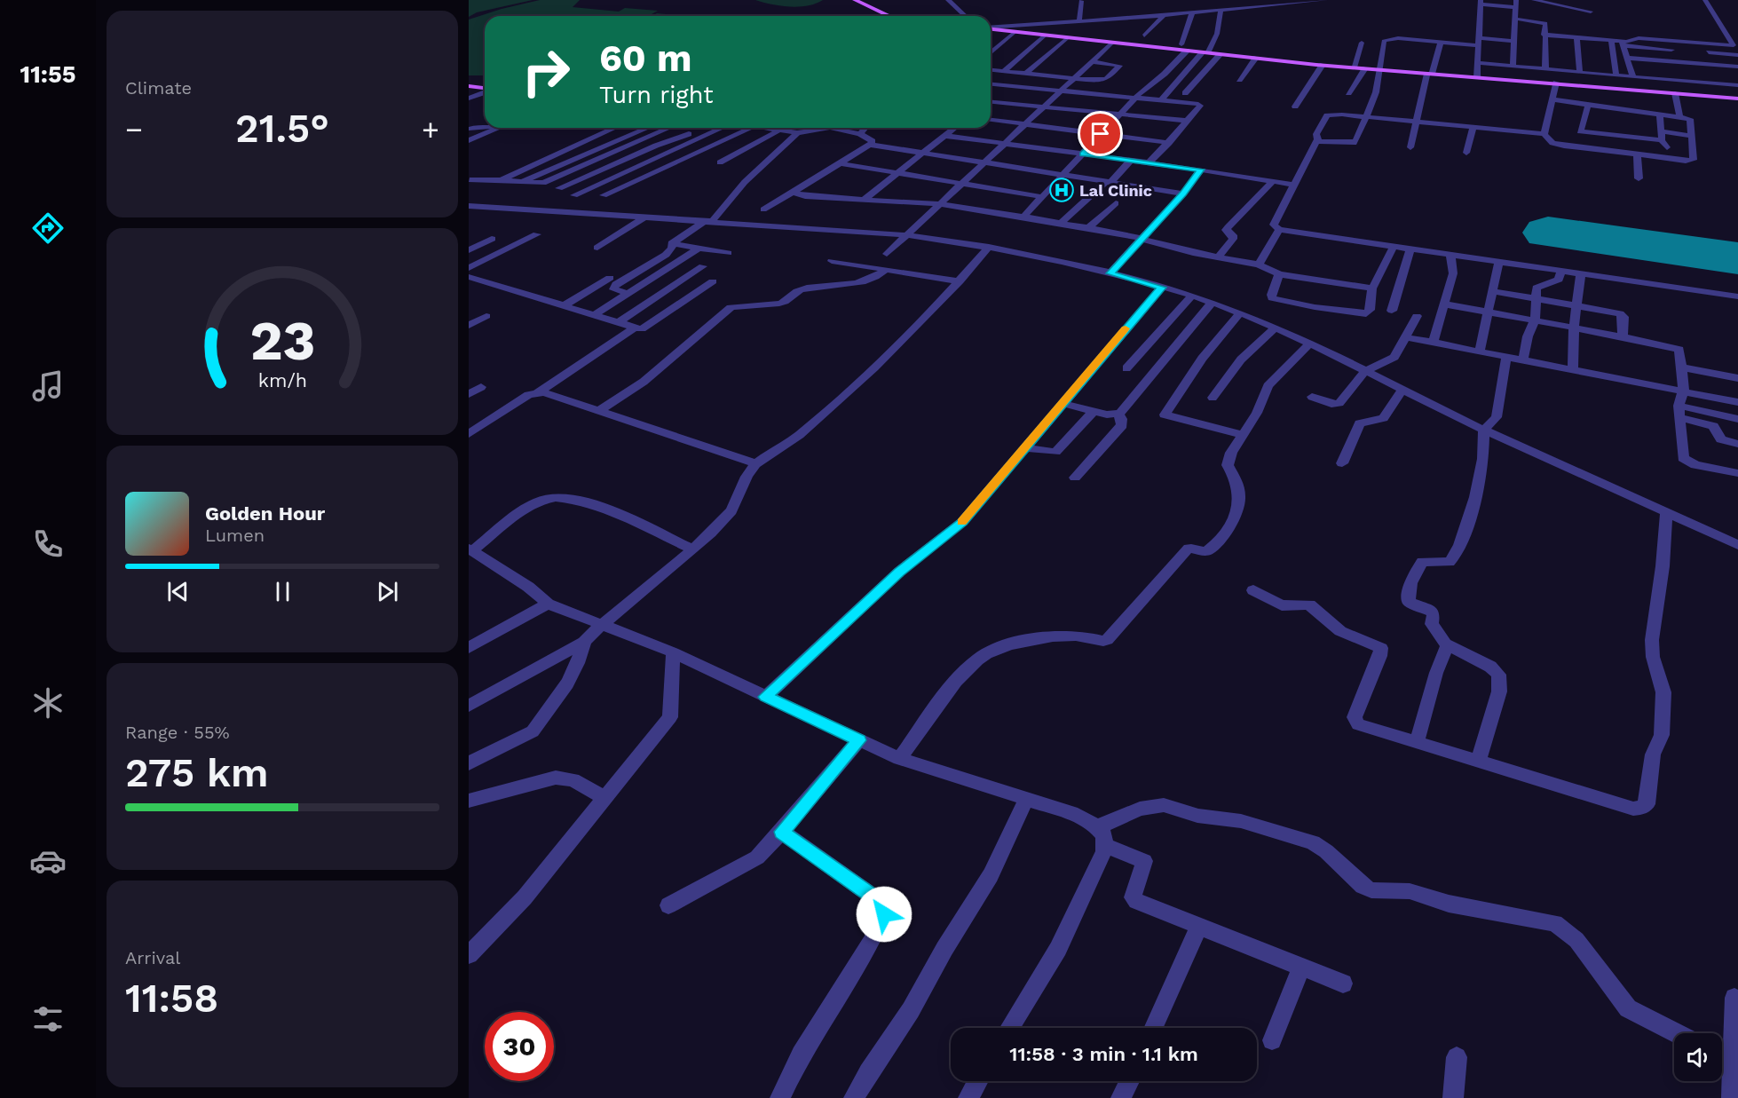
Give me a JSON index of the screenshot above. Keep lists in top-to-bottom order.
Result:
{
  "places": {
    "hospital": ["Lal Clinic"]
  },
  "page": {
    "tabs": "11:55",
    "tile": [
      "Climate",
      ["Range · 55%", "275 km"],
      ["Arrival", "11:58"]
    ],
    "turn": ["60 m", "Turn right"],
    "heat": ["−", "21.5°", "+"],
    "song": ["Golden Hour", "Lumen"],
    "limit": "30",
    "trip": "11:58 · 3 min · 1.1 km",
    "gauge": ["23", "km/h"]
  }
}
